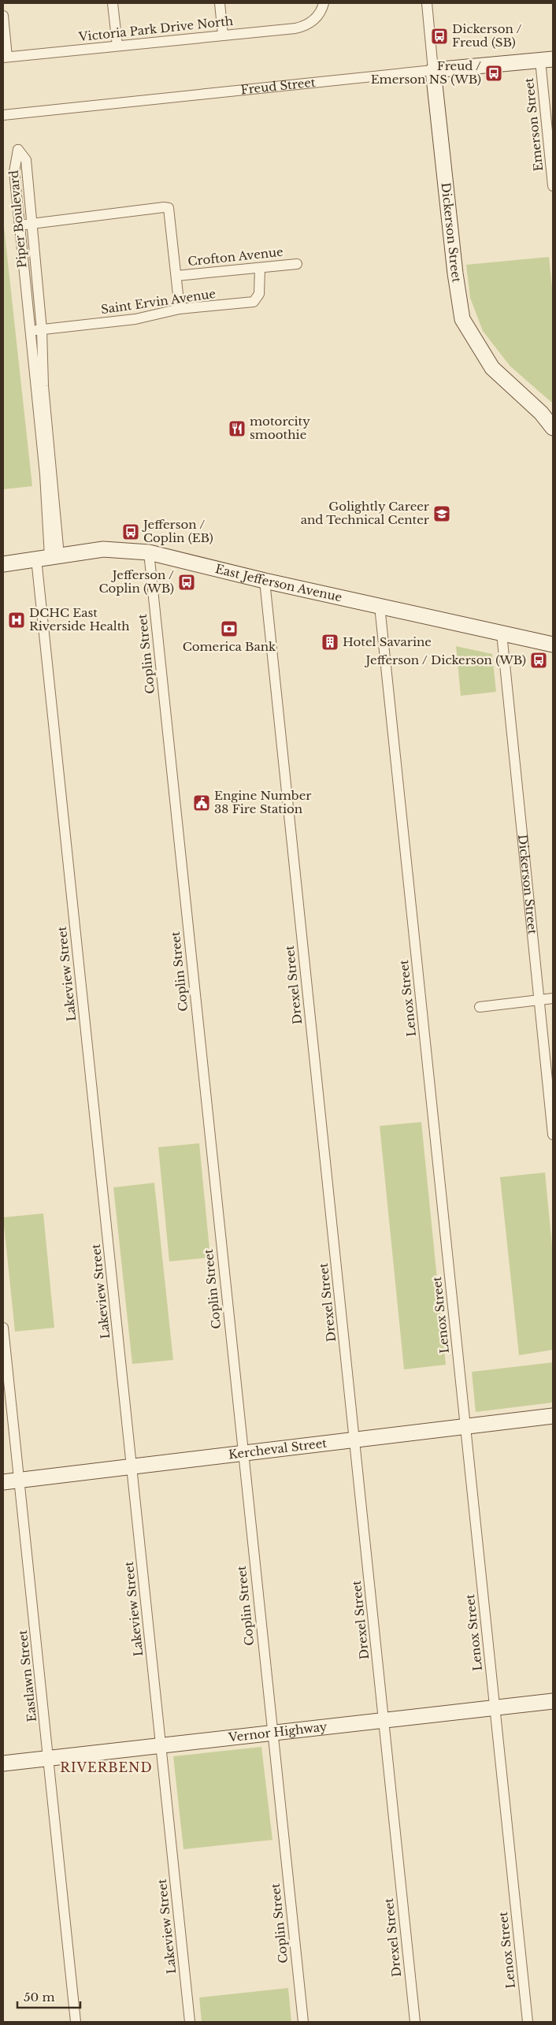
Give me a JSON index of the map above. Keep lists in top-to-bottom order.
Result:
{
  "streets": {
    "street": [
      "Victoria Park Drive North",
      "Freud Street",
      "Emerson Street",
      "Piper Boulevard",
      "Dickerson Street",
      "Crofton Avenue",
      "Saint Ervin Avenue",
      "East Jefferson Avenue",
      "Coplin Street",
      "Lakeview Street",
      "Drexel Street",
      "Lenox Street",
      "Kercheval Street",
      "Eastlawn Street",
      "Vernor Highway"
    ]
  },
  "crossings": [
    ["Freud Street", "Emerson Street"],
    ["Freud Street", "Dickerson Street"],
    ["Piper Boulevard", "Saint Ervin Avenue"],
    ["Piper Boulevard", "East Jefferson Avenue"],
    ["Piper Boulevard", "Lakeview Street"],
    ["Dickerson Street", "East Jefferson Avenue"],
    ["Crofton Avenue", "Saint Ervin Avenue"],
    ["East Jefferson Avenue", "Coplin Street"],
    ["East Jefferson Avenue", "Lakeview Street"],
    ["East Jefferson Avenue", "Drexel Street"],
    ["East Jefferson Avenue", "Lenox Street"],
    ["Coplin Street", "Kercheval Street"],
    ["Coplin Street", "Vernor Highway"],
    ["Lakeview Street", "Kercheval Street"],
    ["Lakeview Street", "Vernor Highway"],
    ["Drexel Street", "Kercheval Street"],
    ["Drexel Street", "Vernor Highway"],
    ["Lenox Street", "Kercheval Street"],
    ["Lenox Street", "Vernor Highway"],
    ["Kercheval Street", "Eastlawn Street"],
    ["Eastlawn Street", "Vernor Highway"]
  ],
  "districts": ["RIVERBEND"],
  "places": {
    "bus stop": [
      "Dickerson / Freud (SB)",
      "Freud / Emerson NS (WB)",
      "Jefferson / Coplin (EB)",
      "Jefferson / Coplin (WB)",
      "Jefferson / Dickerson (WB)"
    ],
    "restaurant": ["motorcity smoothie"],
    "school or university": ["Golightly Career and Technical Center"],
    "hospital": ["DCHC East Riverside Health"],
    "bank": ["Comerica Bank"],
    "building": ["Hotel Savarine"],
    "public building": ["Engine Number 38 Fire Station"]
  },
  "scale_bar": "50 m"
}
